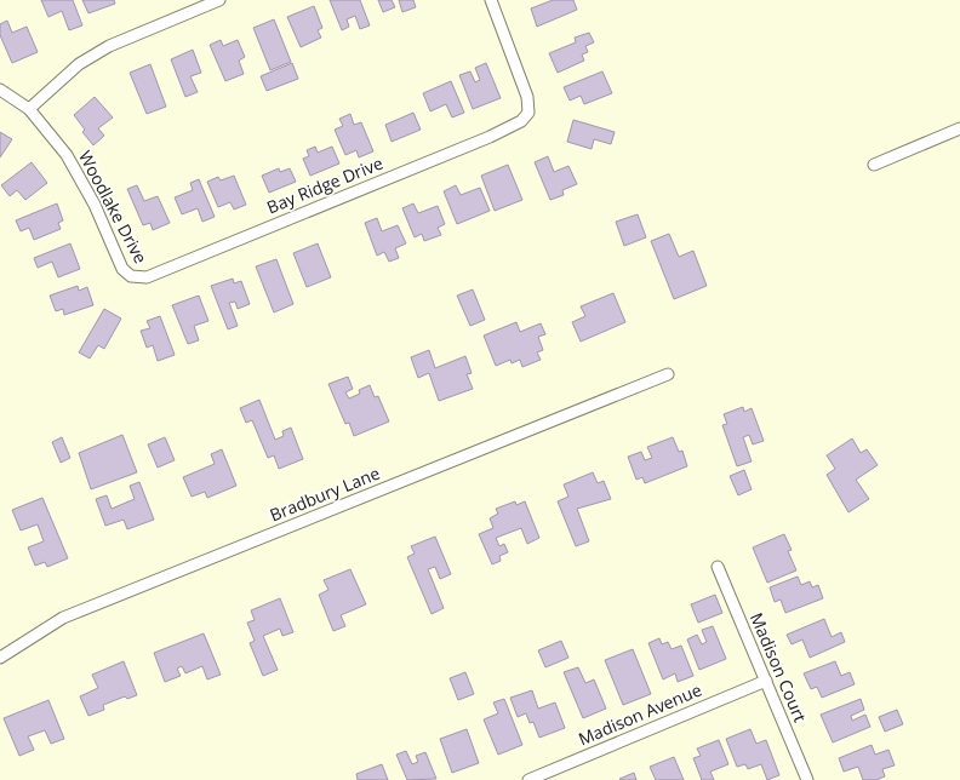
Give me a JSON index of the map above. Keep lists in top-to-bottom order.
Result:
{
  "streets": {
    "street": [
      "Bay Ridge Drive",
      "Woodlake Drive",
      "Bradbury Lane",
      "Madison Court",
      "Madison Avenue"
    ]
  },
  "crossings": [
    ["Bay Ridge Drive", "Woodlake Drive"],
    ["Madison Court", "Madison Avenue"]
  ]
}
